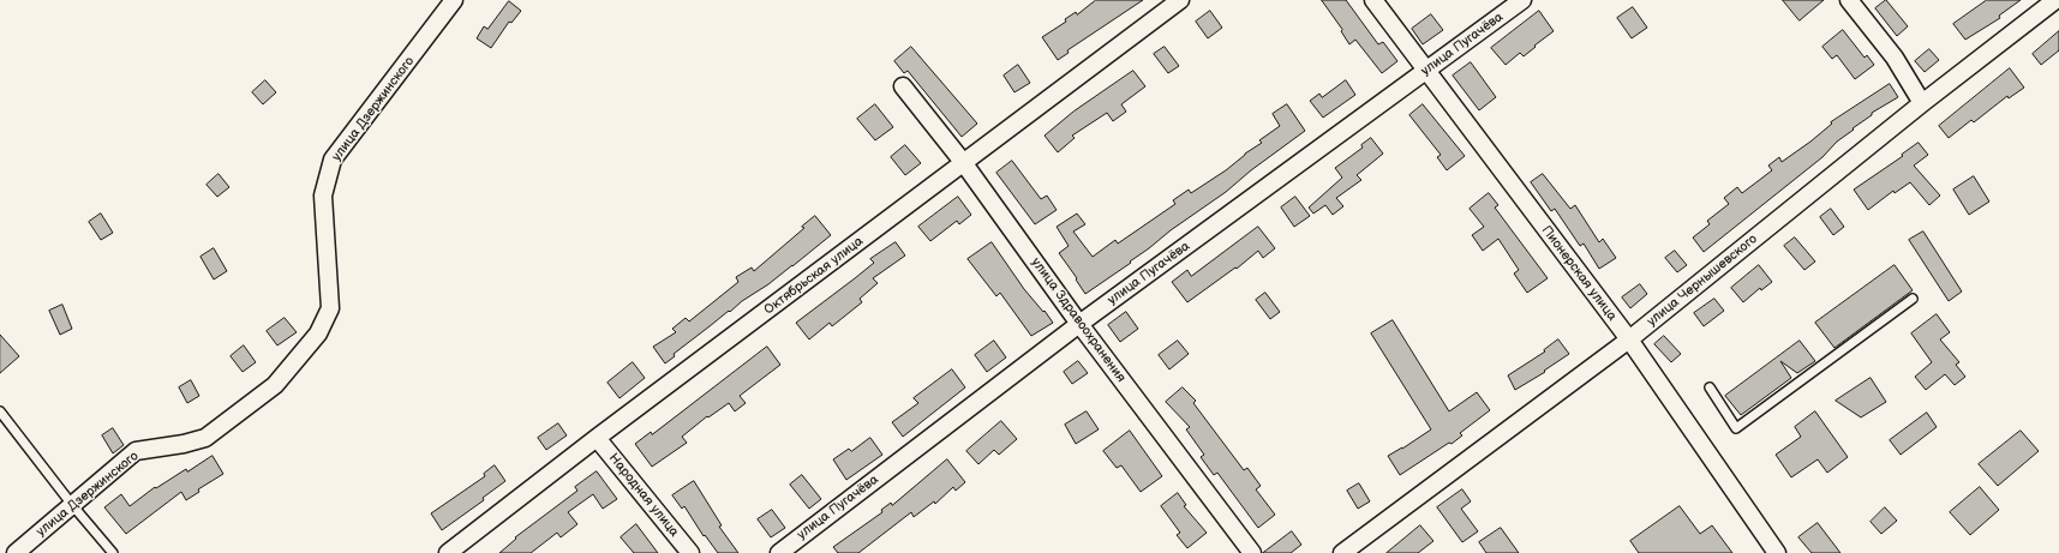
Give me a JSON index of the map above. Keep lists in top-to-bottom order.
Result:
{
  "streets": {
    "street": [
      "улица Пугачёва",
      "улица Дзержинского",
      "Пионерская улица",
      "Октябрьская улица",
      "улица Чернышевского",
      "улица Здравоохранения",
      "Народная улица"
    ]
  },
  "crossings": [
    ["улица Пугачёва", "Пионерская улица"],
    ["улица Пугачёва", "улица Здравоохранения"],
    ["Пионерская улица", "улица Чернышевского"],
    ["Октябрьская улица", "улица Здравоохранения"],
    ["Октябрьская улица", "Народная улица"]
  ]
}
